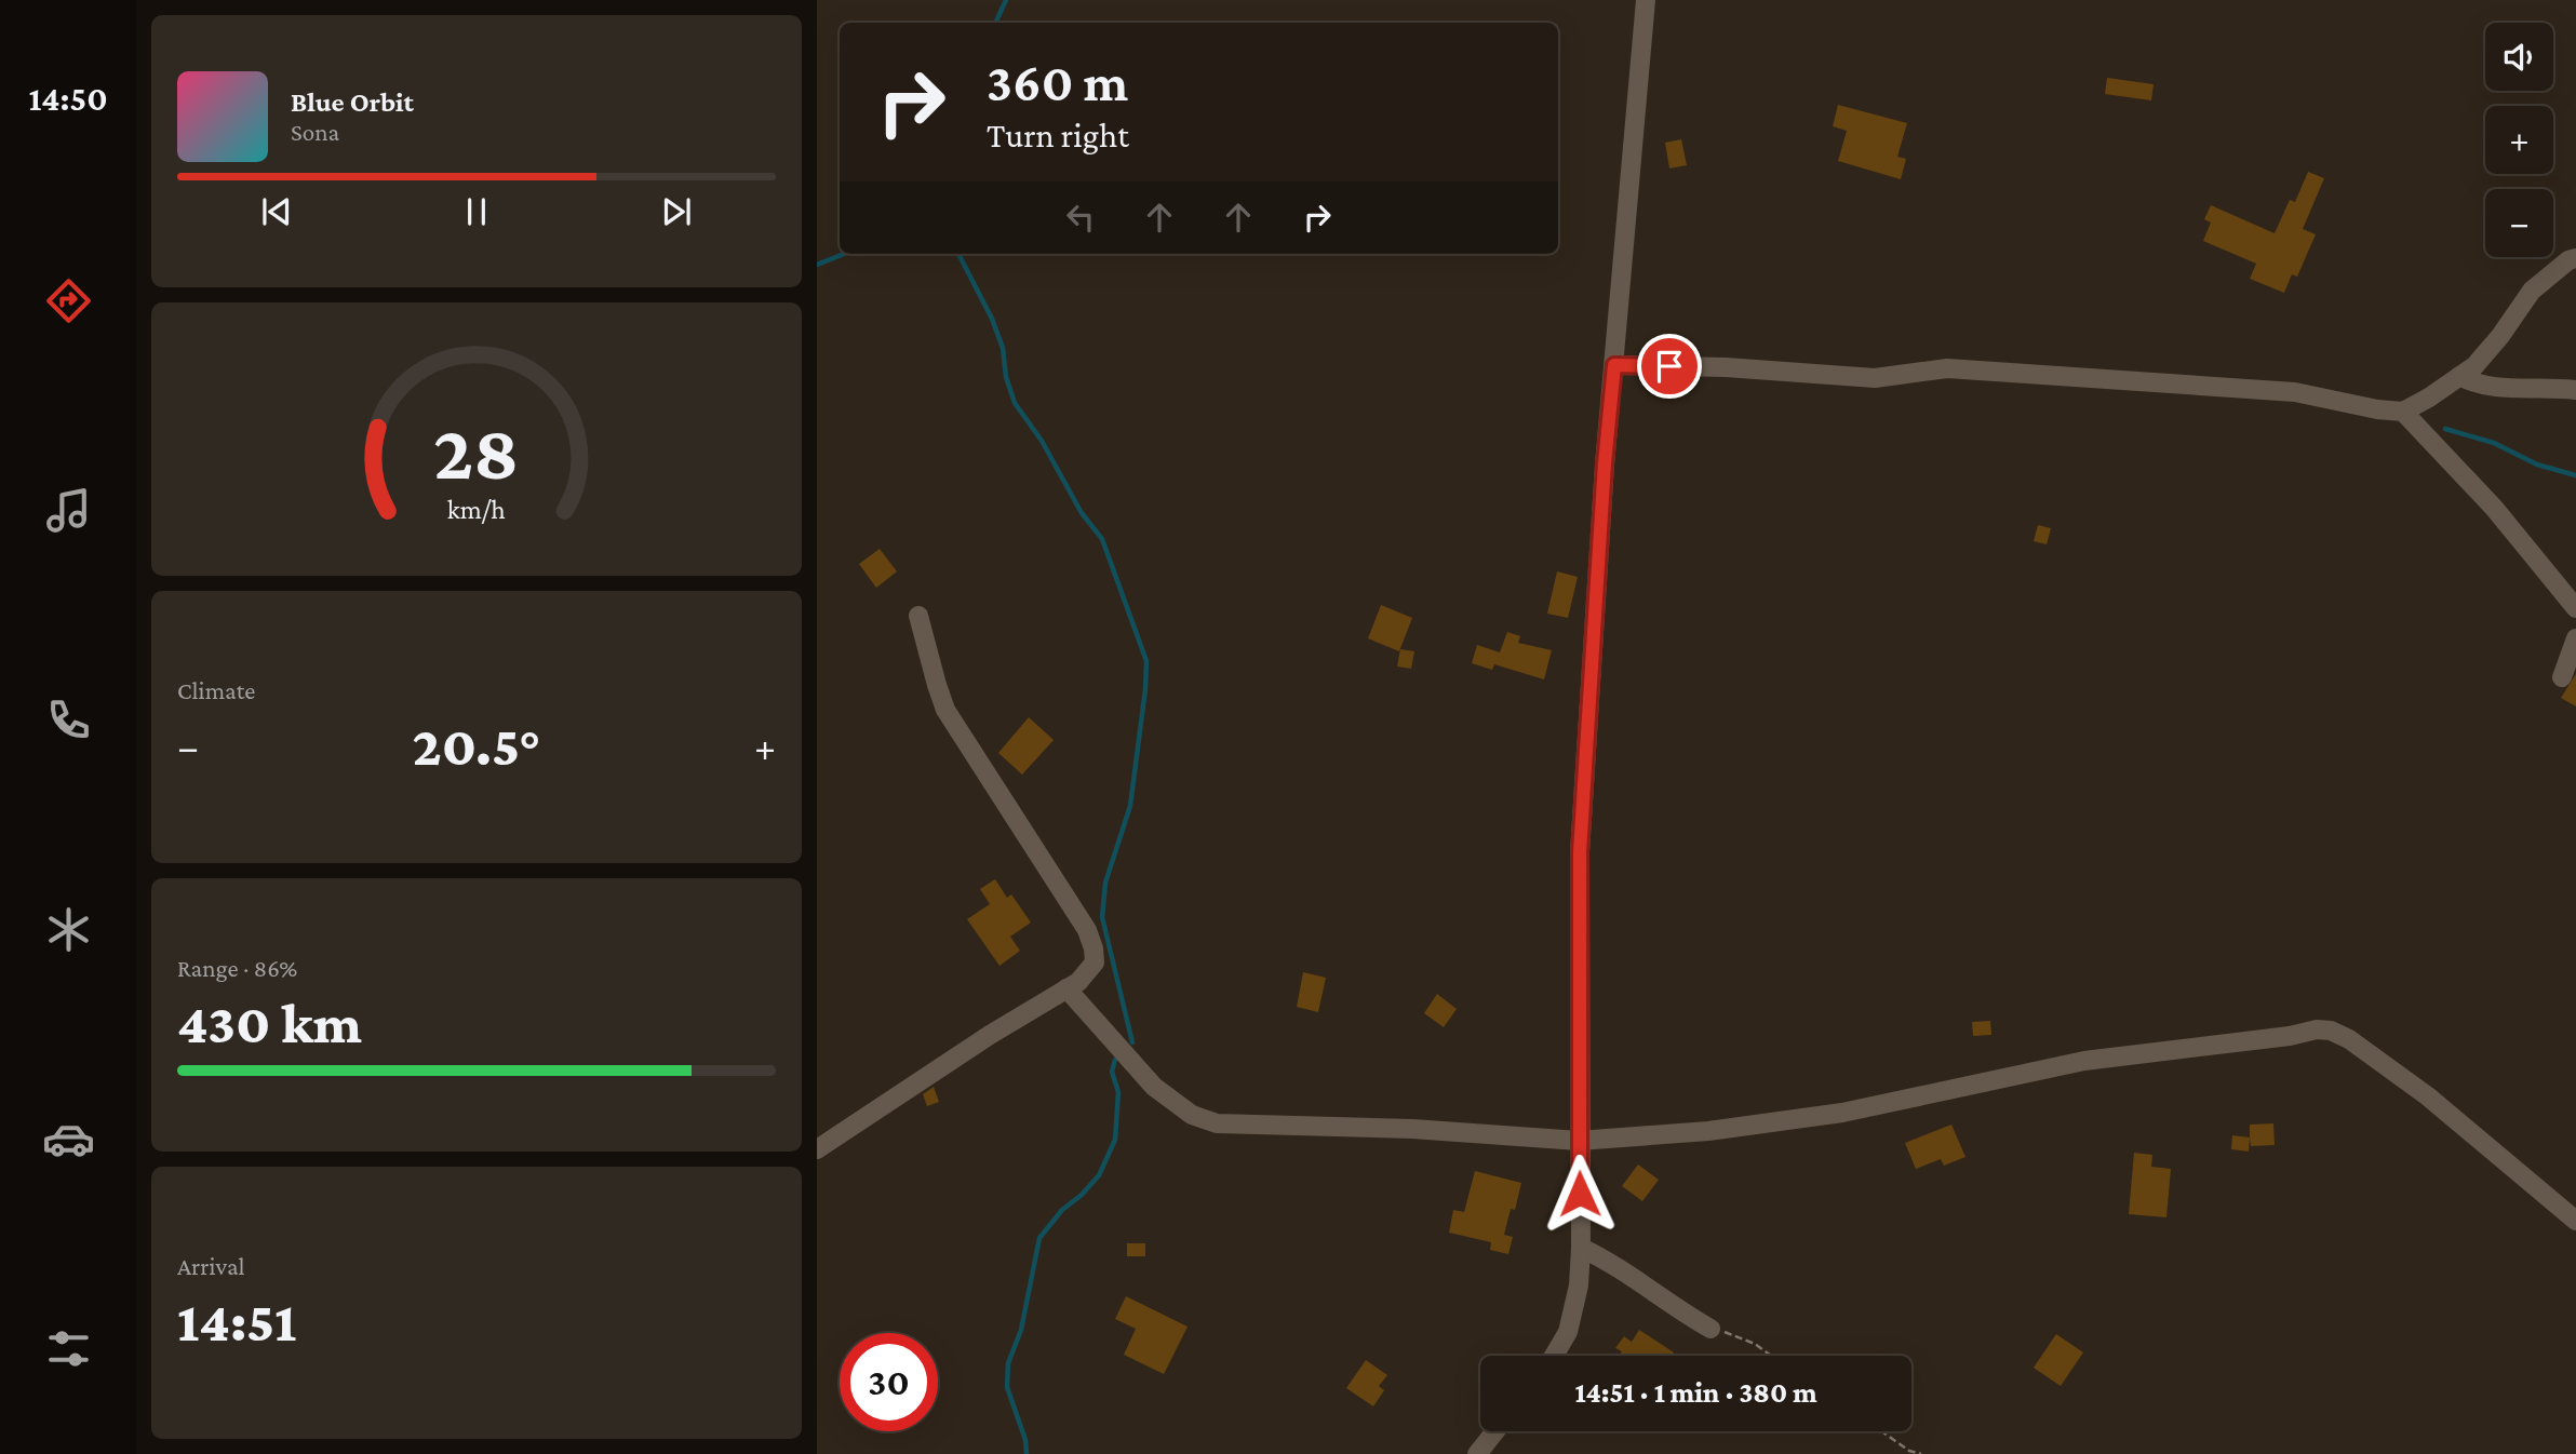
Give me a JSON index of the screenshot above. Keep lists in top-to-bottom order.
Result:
{
  "page": {
    "tabs": "14:50",
    "map_buttons": ["+", "−"],
    "turn": ["360 m", "Turn right"],
    "song": ["Blue Orbit", "Sona"],
    "tile": [
      "Climate",
      ["Range · 86%", "430 km"],
      ["Arrival", "14:51"]
    ],
    "heat": ["−", "20.5°", "+"],
    "limit": "30",
    "trip": "14:51 · 1 min · 380 m",
    "gauge": ["28", "km/h"]
  }
}
